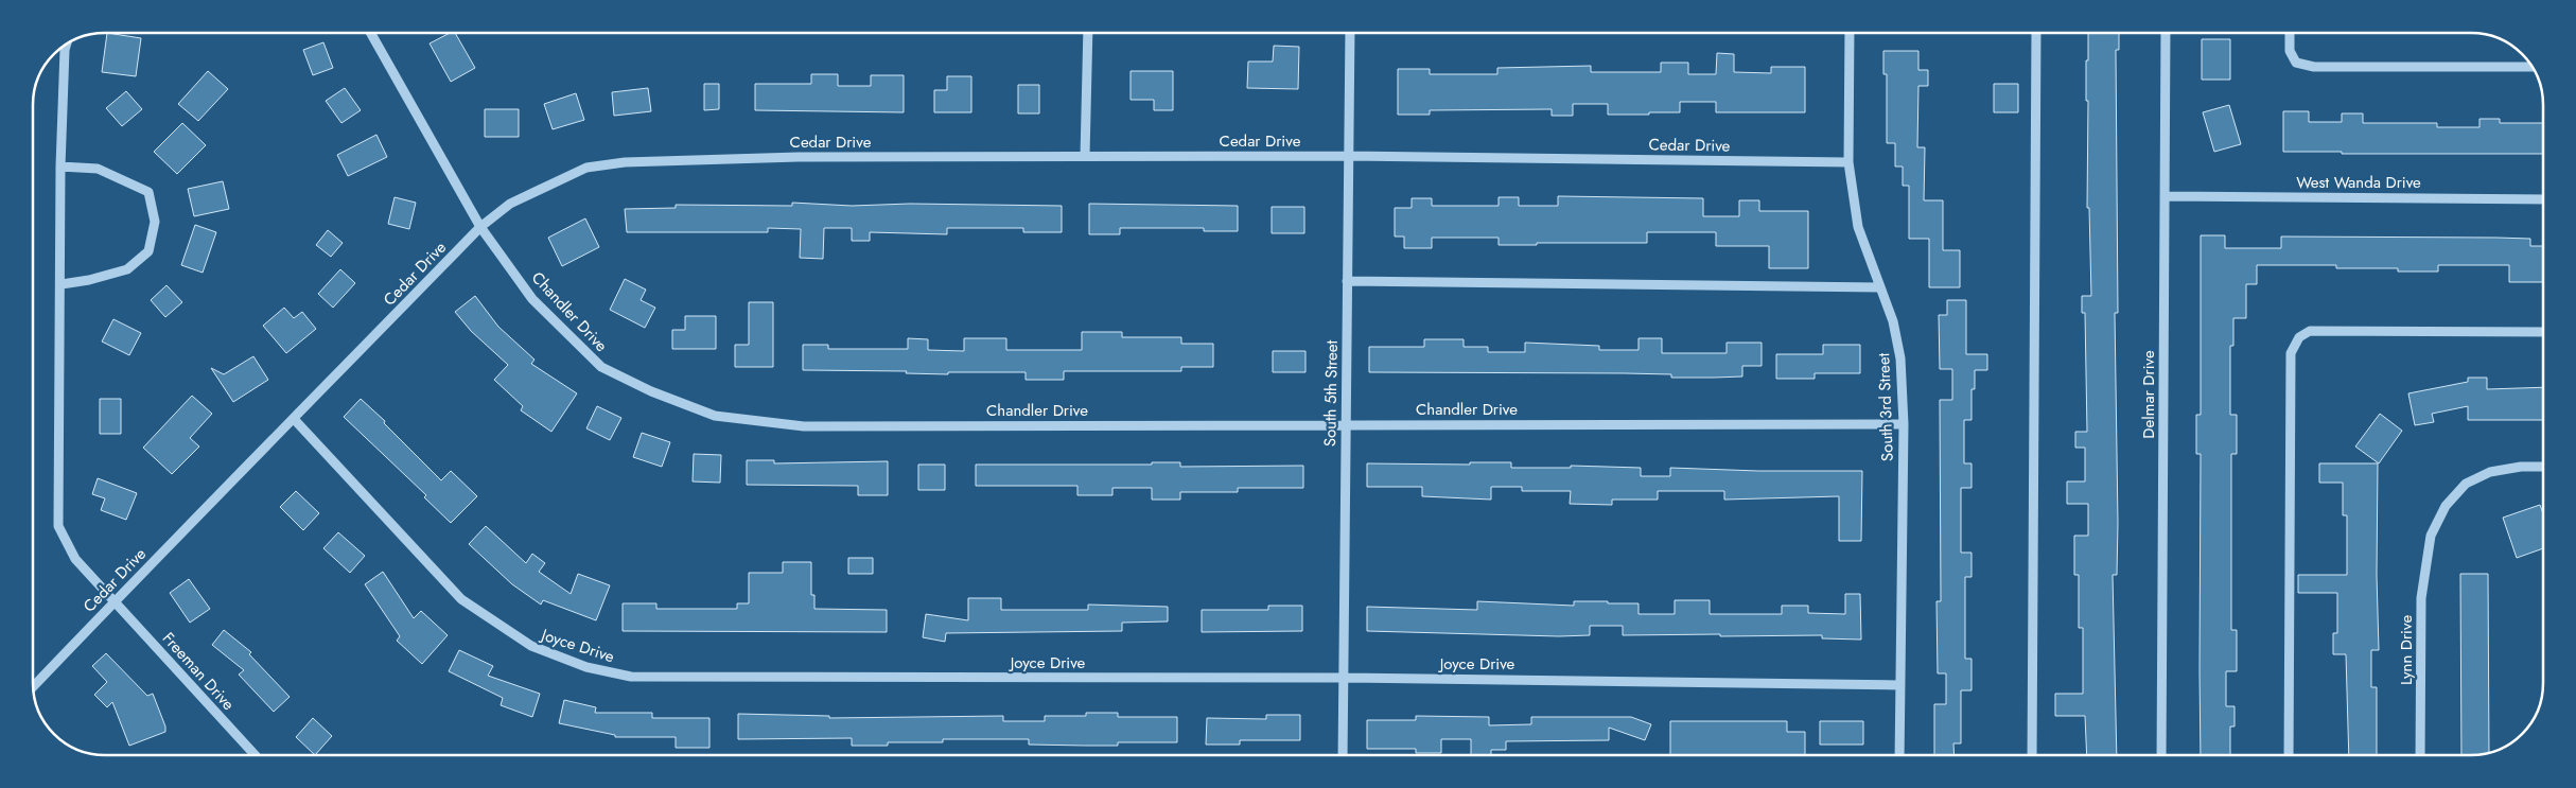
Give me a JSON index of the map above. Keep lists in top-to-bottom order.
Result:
{
  "streets": {
    "street": [
      "Cedar Drive",
      "West Wanda Drive",
      "Chandler Drive",
      "South 5th Street",
      "Delmar Drive",
      "South 3rd Street",
      "Joyce Drive",
      "Lynn Drive",
      "Freeman Drive"
    ]
  },
  "crossings": [
    ["Cedar Drive", "Chandler Drive"],
    ["Cedar Drive", "South 5th Street"],
    ["Cedar Drive", "South 3rd Street"],
    ["Cedar Drive", "Joyce Drive"],
    ["Cedar Drive", "Freeman Drive"],
    ["West Wanda Drive", "Delmar Drive"],
    ["Chandler Drive", "South 5th Street"],
    ["Chandler Drive", "South 3rd Street"],
    ["South 5th Street", "Joyce Drive"],
    ["South 3rd Street", "Joyce Drive"]
  ]
}
